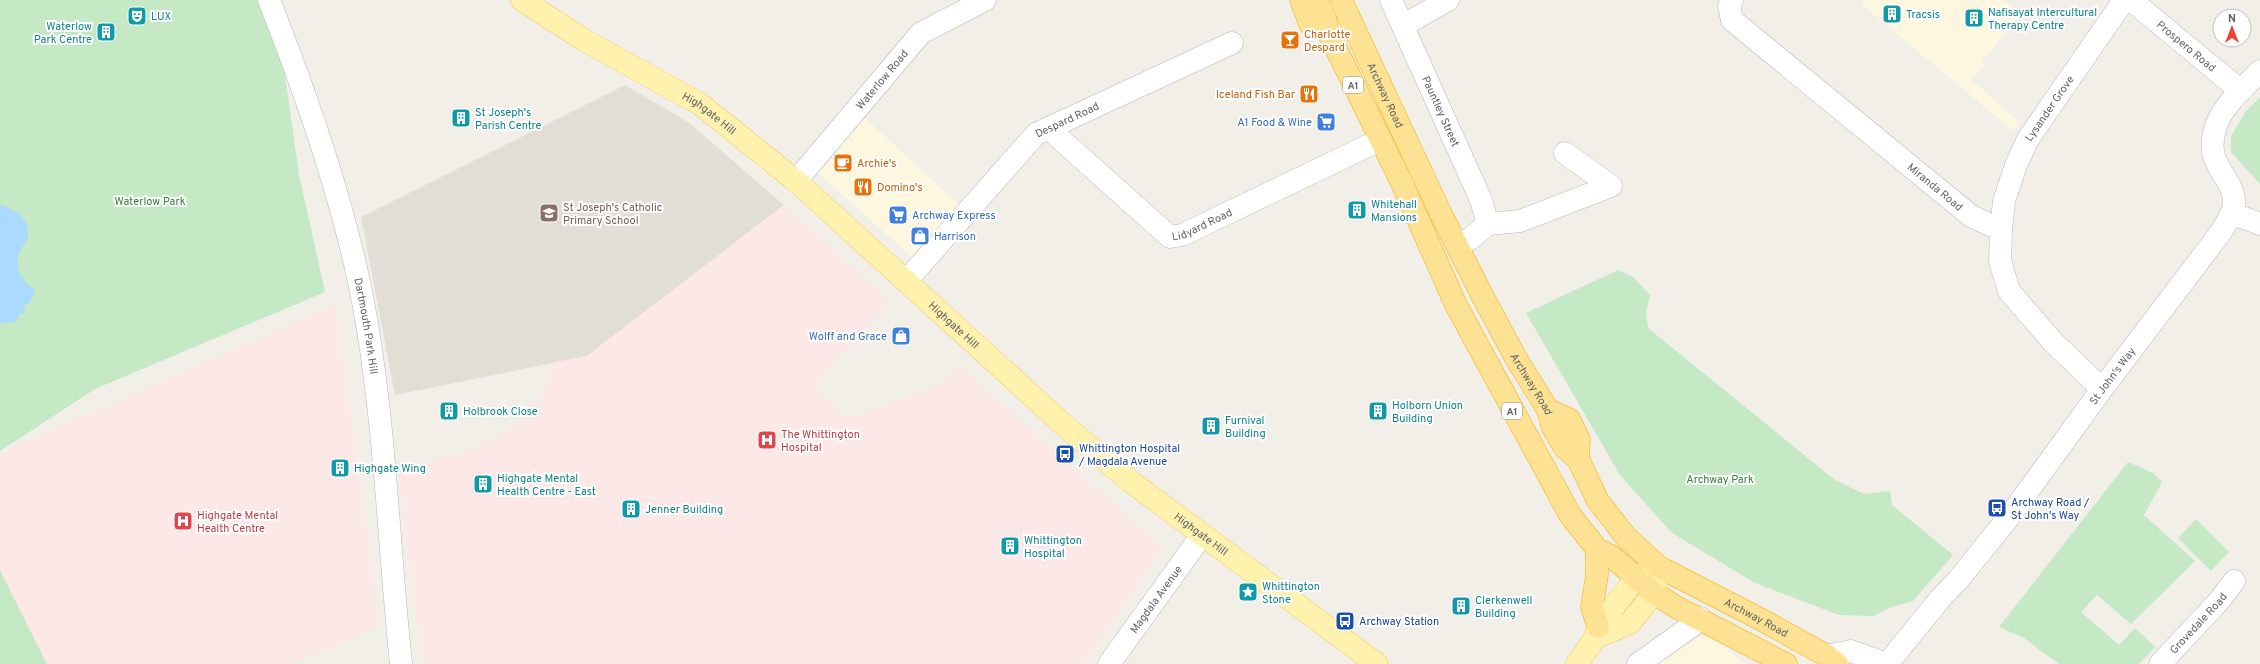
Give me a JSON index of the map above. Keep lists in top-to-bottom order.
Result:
{
  "streets": {
    "highway": ["A1", "Archway Road"],
    "main road": ["Highgate Hill"],
    "street": [
      "Prospero Road",
      "Waterlow Road",
      "Lysander Grove",
      "Pauntley Street",
      "Despard Road",
      "Miranda Road",
      "Lidyard Road",
      "Dartmouth Park Hill",
      "St John's Way",
      "Magdala Avenue",
      "Grovedale Road"
    ]
  },
  "crossings": [
    ["Prospero Road", "St John's Way"],
    ["Waterlow Road", "Highgate Hill"],
    ["A1", "Lidyard Road"],
    ["Lysander Grove", "Miranda Road"],
    ["Highgate Hill", "Despard Road"],
    ["Highgate Hill", "Magdala Avenue"],
    ["Despard Road", "Lidyard Road"]
  ],
  "parks": ["Waterlow Park", "Archway Park"],
  "places": {
    "building": [
      "Tracsis",
      "Nafisayat Intercultural Therapy Centre",
      "Waterlow Park Centre",
      "St Joseph's Parish Centre",
      "Whitehall Mansions",
      "Holbrook Close",
      "Holborn Union Building",
      "Furnival Building",
      "Highgate Wing",
      "Highgate Mental Health Centre - East",
      "Jenner Building",
      "Whittington Hospital",
      "Clerkenwell Building"
    ],
    "theatre": ["LUX"],
    "bar": ["Charlotte Despard"],
    "restaurant": ["Iceland Fish Bar", "Domino's"],
    "supermarket": ["A1 Food & Wine", "Archway Express"],
    "cafe": ["Archie's"],
    "school or university": ["St Joseph's Catholic Primary School"],
    "shop": ["Harrison", "Wolff and Grace"],
    "hospital": ["The Whittington Hospital", "Highgate Mental Health Centre"],
    "bus stop": ["Whittington Hospital / Magdala Avenue", "Archway Road / St John's Way", "Archway Station"],
    "place": ["Whittington Stone"]
  },
  "north": "top"
}
